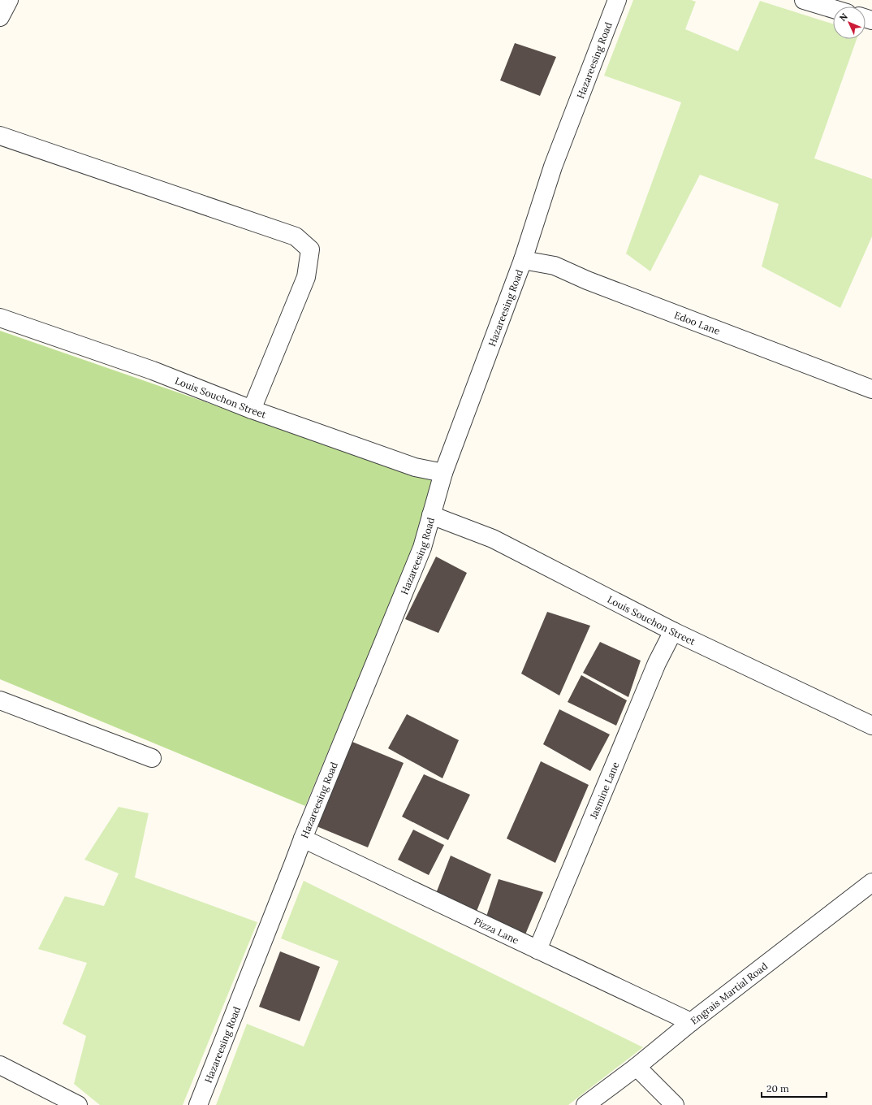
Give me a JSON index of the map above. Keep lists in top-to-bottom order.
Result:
{
  "streets": {
    "street": [
      "Hazareesing Road",
      "Edoo Lane",
      "Louis Souchon Street",
      "Jasmine Lane",
      "Pizza Lane",
      "Engrais Martial Road"
    ]
  },
  "crossings": [
    ["Hazareesing Road", "Edoo Lane"],
    ["Hazareesing Road", "Louis Souchon Street"],
    ["Hazareesing Road", "Pizza Lane"],
    ["Louis Souchon Street", "Jasmine Lane"],
    ["Jasmine Lane", "Pizza Lane"],
    ["Pizza Lane", "Engrais Martial Road"]
  ],
  "scale_bar": "20 m",
  "north": "top left"
}
